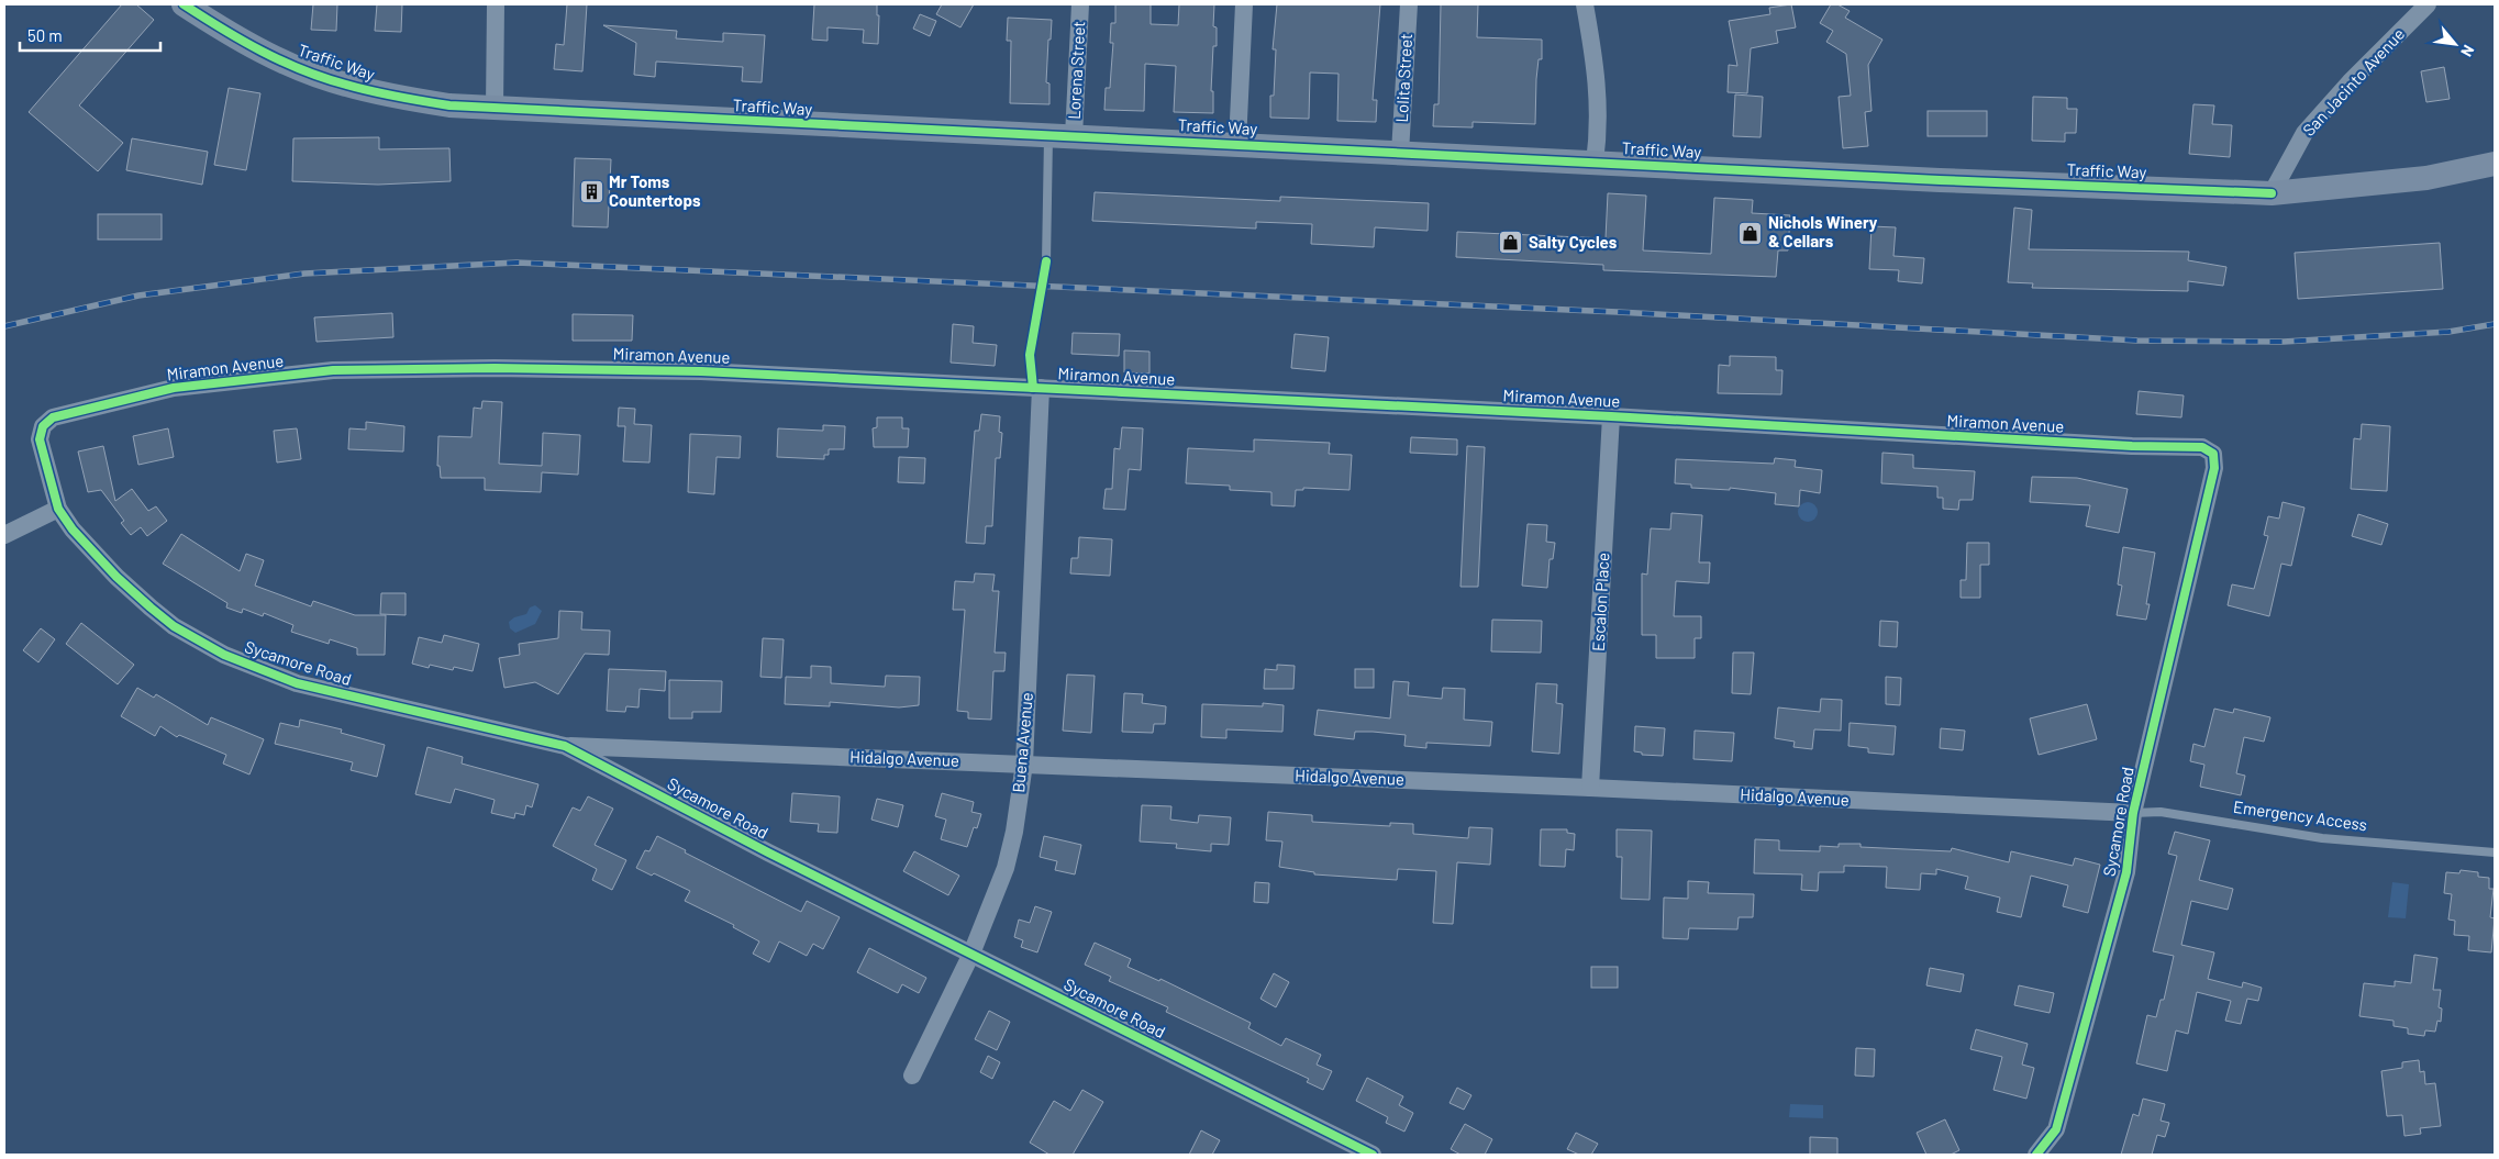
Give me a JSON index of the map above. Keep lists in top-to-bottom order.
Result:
{
  "streets": {
    "street": [
      "Traffic Way",
      "Lorena Street",
      "Lolita Street",
      "San Jacinto Avenue",
      "Miramon Avenue",
      "Escalon Place",
      "Sycamore Road",
      "Buena Avenue",
      "Hidalgo Avenue"
    ],
    "lane": ["Emergency Access"]
  },
  "crossings": [
    ["Traffic Way", "Lorena Street"],
    ["Traffic Way", "Lolita Street"],
    ["Traffic Way", "San Jacinto Avenue"],
    ["Miramon Avenue", "Escalon Place"],
    ["Miramon Avenue", "Sycamore Road"],
    ["Miramon Avenue", "Buena Avenue"],
    ["Escalon Place", "Hidalgo Avenue"],
    ["Sycamore Road", "Buena Avenue"],
    ["Sycamore Road", "Hidalgo Avenue"],
    ["Sycamore Road", "Emergency Access"],
    ["Buena Avenue", "Hidalgo Avenue"],
    ["Hidalgo Avenue", "Emergency Access"]
  ],
  "places": {
    "building": ["Mr Toms Countertops"],
    "shop": ["Nichols Winery & Cellars", "Salty Cycles"]
  },
  "scale_bar": "50 m",
  "north": "bottom right"
}
